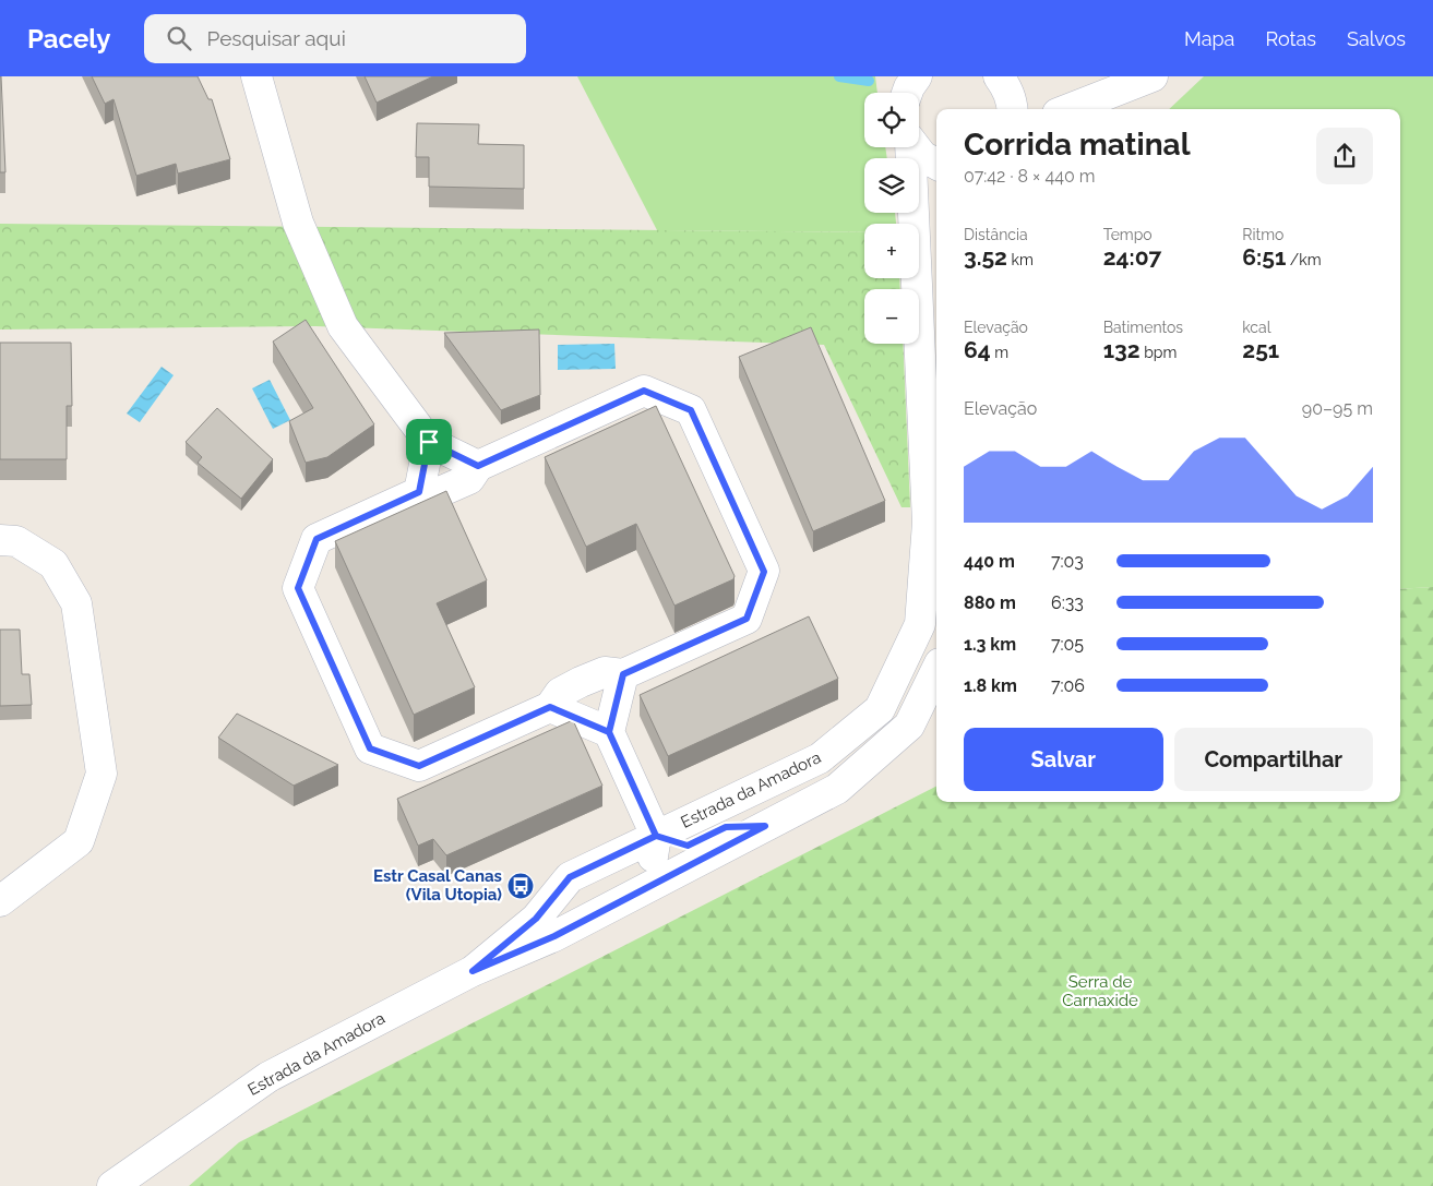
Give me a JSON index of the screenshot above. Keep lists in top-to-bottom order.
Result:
{
  "streets": {
    "street": ["Estrada da Amadora"]
  },
  "parks": ["Serra de Carnaxide"],
  "places": {
    "bus stop": ["Estr Casal Canas (Vila Utopia)"]
  },
  "page": {
    "header": "Pacely",
    "search": "Pesquisar aqui",
    "nav": ["Mapa", "Rotas", "Salvos"],
    "map_buttons": ["+", "−"],
    "heading": ["Corrida matinal", "07:42 · 8 × 440 m"],
    "stats": [
      ["Distância", "3.52 km"],
      ["Tempo", "24:07"],
      ["Ritmo", "6:51 /km"],
      ["Elevação", "64 m"],
      ["Batimentos", "132 bpm"],
      ["kcal", "251"]
    ],
    "chart": ["Elevação", "90–95 m"],
    "list": [
      {
        "name": "440 m",
        "note": "7:03"
      },
      {
        "name": "880 m",
        "note": "6:33"
      },
      {
        "name": "1.3 km",
        "note": "7:05"
      },
      {
        "name": "1.8 km",
        "note": "7:06"
      }
    ],
    "buttons": ["Salvar", "Compartilhar"]
  }
}
